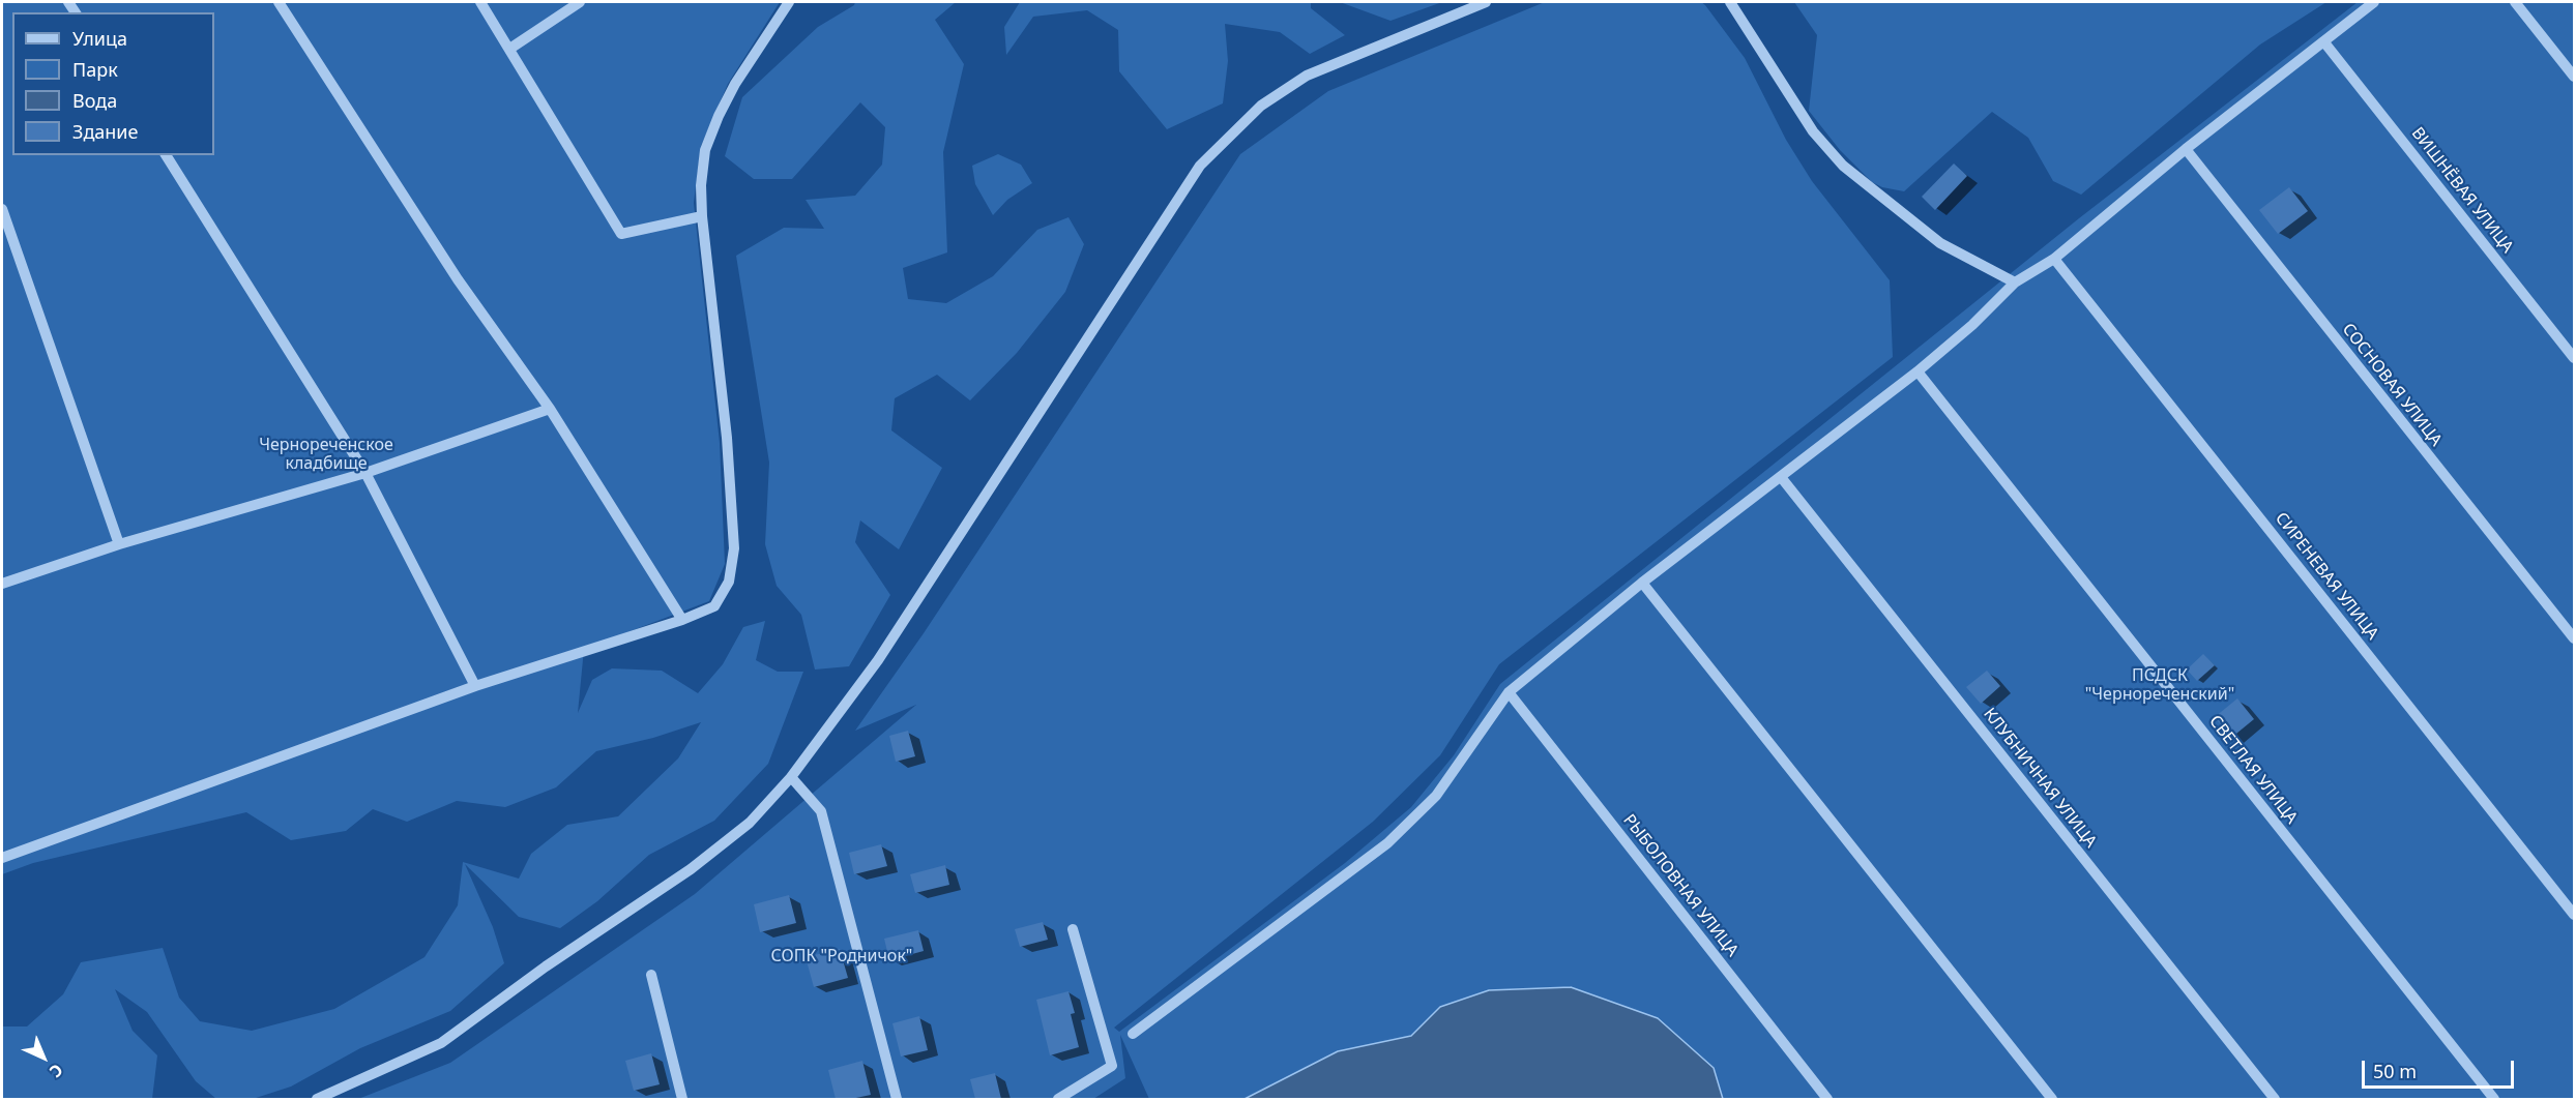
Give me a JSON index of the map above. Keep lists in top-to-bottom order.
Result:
{
  "streets": {
    "street": [
      "ВИШНЁВАЯ УЛИЦА",
      "СОСНОВАЯ УЛИЦА",
      "СИРЕНЕВАЯ УЛИЦА",
      "СВЕТЛАЯ УЛИЦА",
      "КЛУБНИЧНАЯ УЛИЦА",
      "РЫБОЛОВНАЯ УЛИЦА"
    ]
  },
  "parks": ["Чернореченское кладбище", "ПСДСК \"Чернореченский\"", "СОПК \"Родничок\""],
  "legend": [
    "Улица",
    "Парк",
    "Вода",
    "Здание"
  ],
  "scale_bar": "50 m",
  "north": "bottom right"
}
